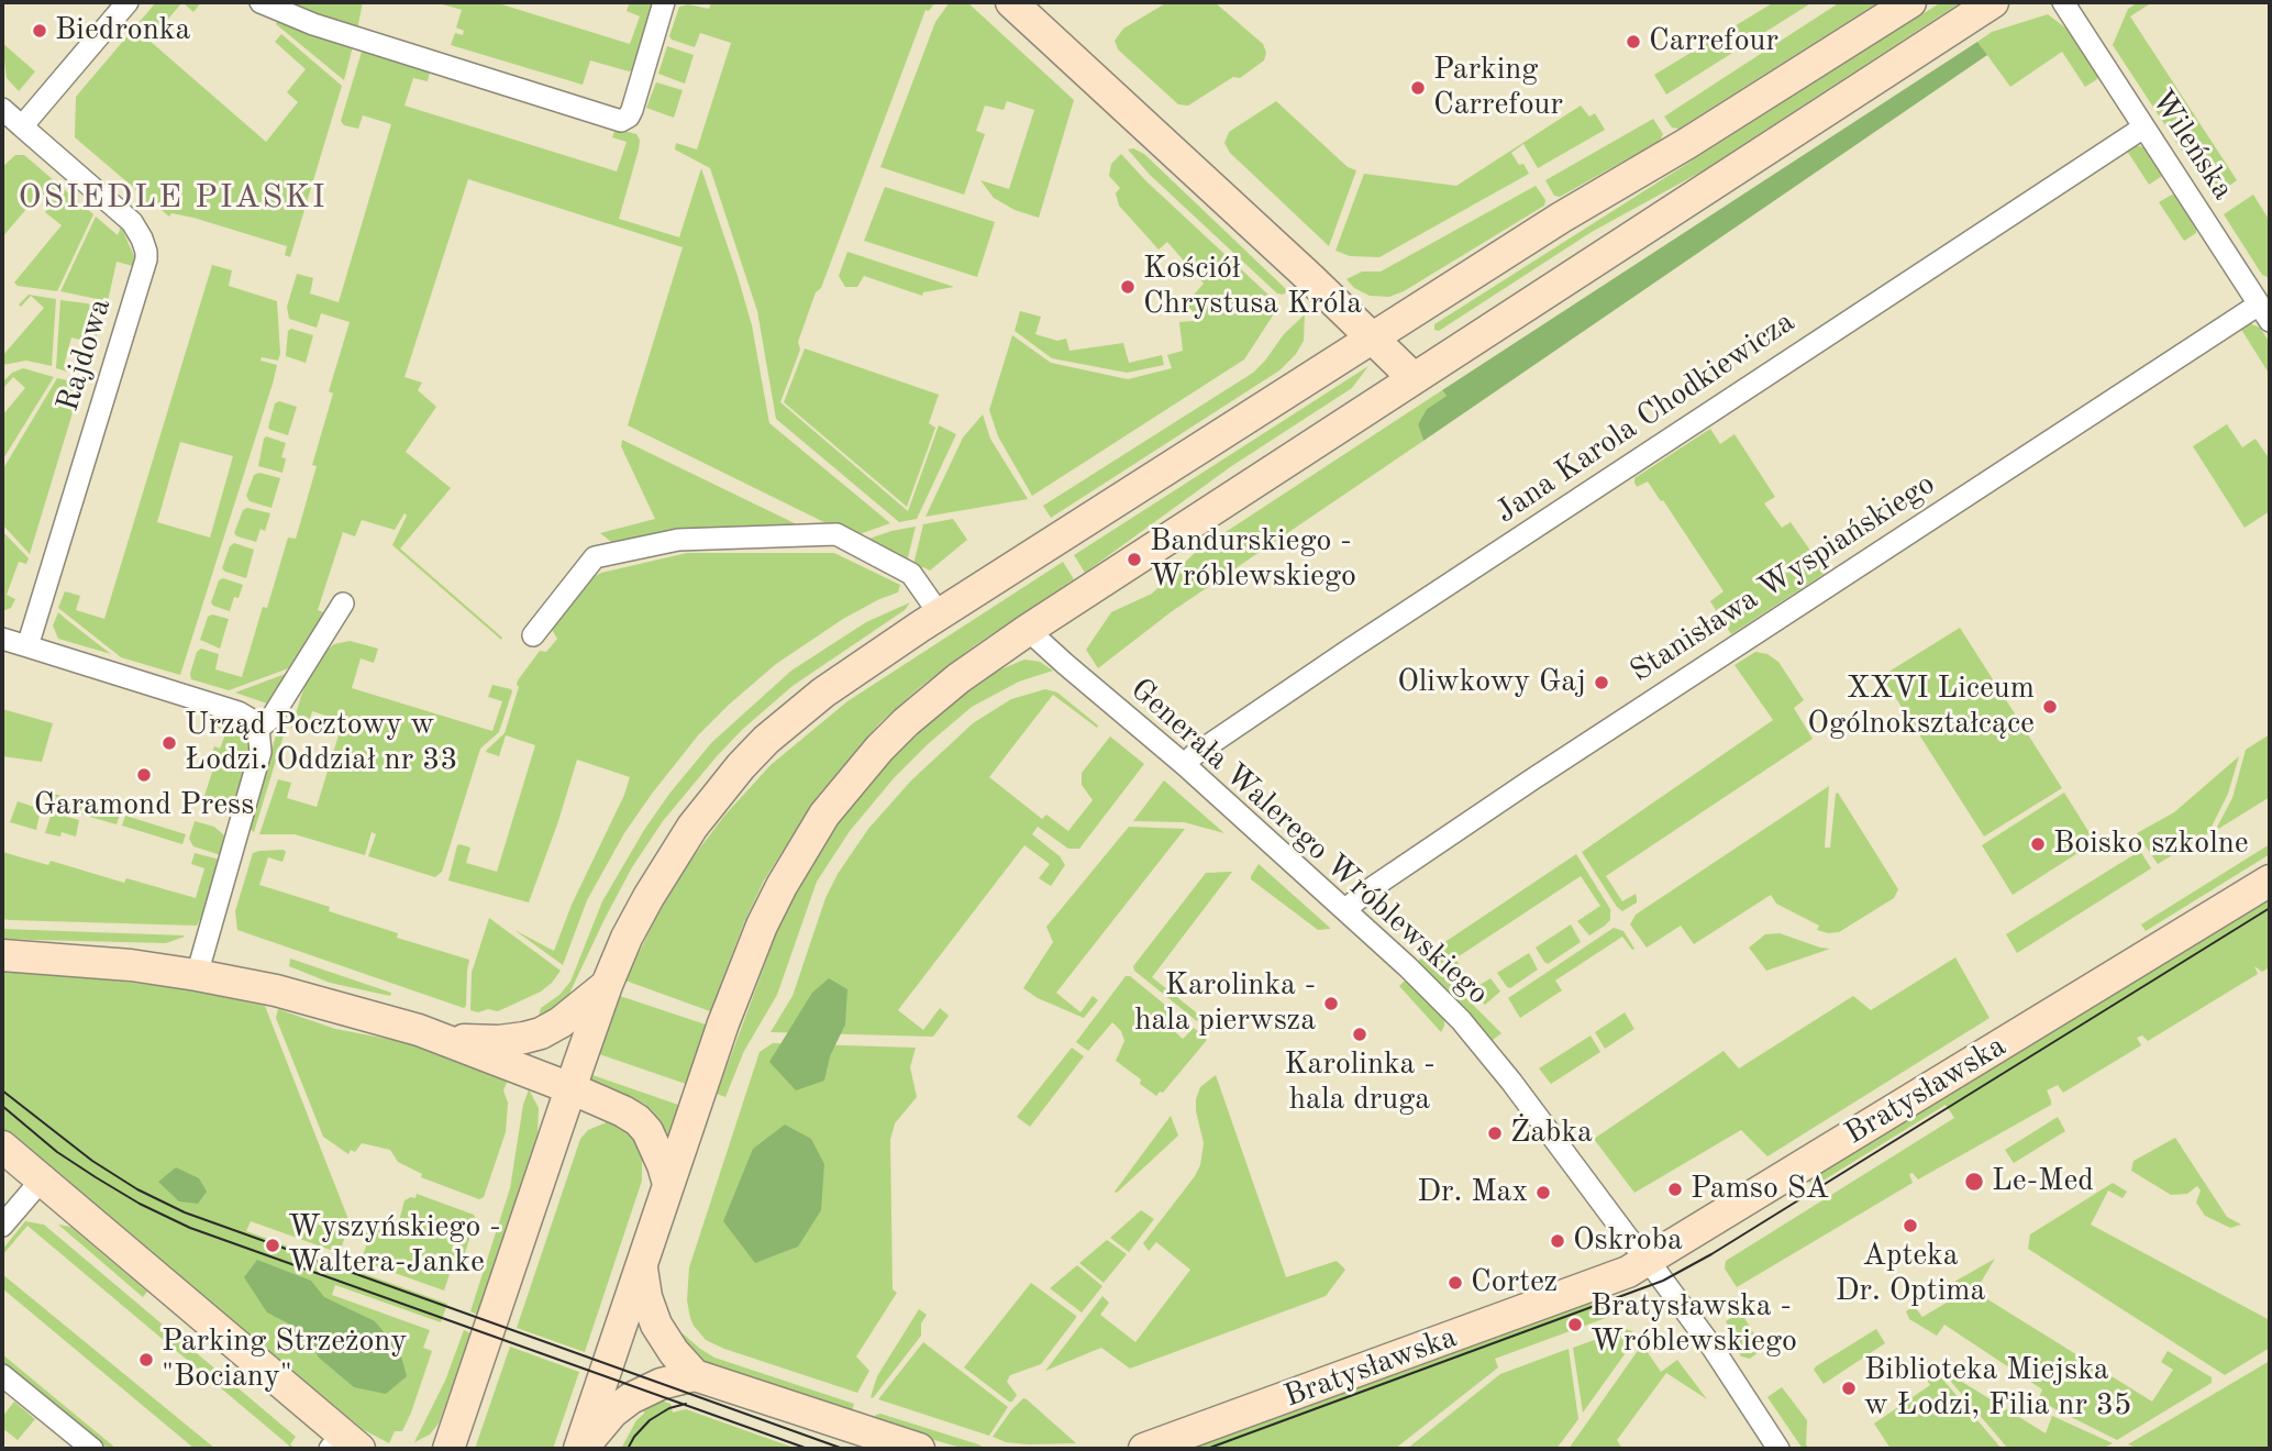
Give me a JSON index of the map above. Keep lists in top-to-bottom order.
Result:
{
  "streets": {
    "main road": ["Bratysławska"],
    "street": [
      "Wileńska",
      "Rajdowa",
      "Jana Karola Chodkiewicza",
      "Stanisława Wyspiańskiego",
      "Generała Walerego Wróblewskiego"
    ]
  },
  "crossings": [
    ["Wileńska", "Jana Karola Chodkiewicza"],
    ["Wileńska", "Stanisława Wyspiańskiego"],
    ["Jana Karola Chodkiewicza", "Generała Walerego Wróblewskiego"],
    ["Stanisława Wyspiańskiego", "Generała Walerego Wróblewskiego"],
    ["Generała Walerego Wróblewskiego", "Bratysławska"]
  ],
  "districts": ["OSIEDLE PIASKI"],
  "places": [
    "Biedronka",
    "Carrefour",
    "Parking Carrefour",
    "Kościół Chrystusa Króla",
    "Bandurskiego - Wróblewskiego",
    "Oliwkowy Gaj",
    "XXVI Liceum Ogólnokształcące",
    "Urząd Pocztowy w Łodzi. Oddział nr 33",
    "Garamond Press",
    "Boisko szkolne",
    "Karolinka - hala pierwsza",
    "Karolinka - hala druga",
    "Żabka",
    "Le-Med",
    "Pamso SA",
    "Dr. Max",
    "Apteka Dr. Optima",
    "Oskroba",
    "Wyszyńskiego - Waltera-Janke",
    "Cortez",
    "Bratysławska - Wróblewskiego",
    "Parking Strzeżony \"Bociany\"",
    "Biblioteka Miejska w Łodzi, Filia nr 35"
  ]
}
